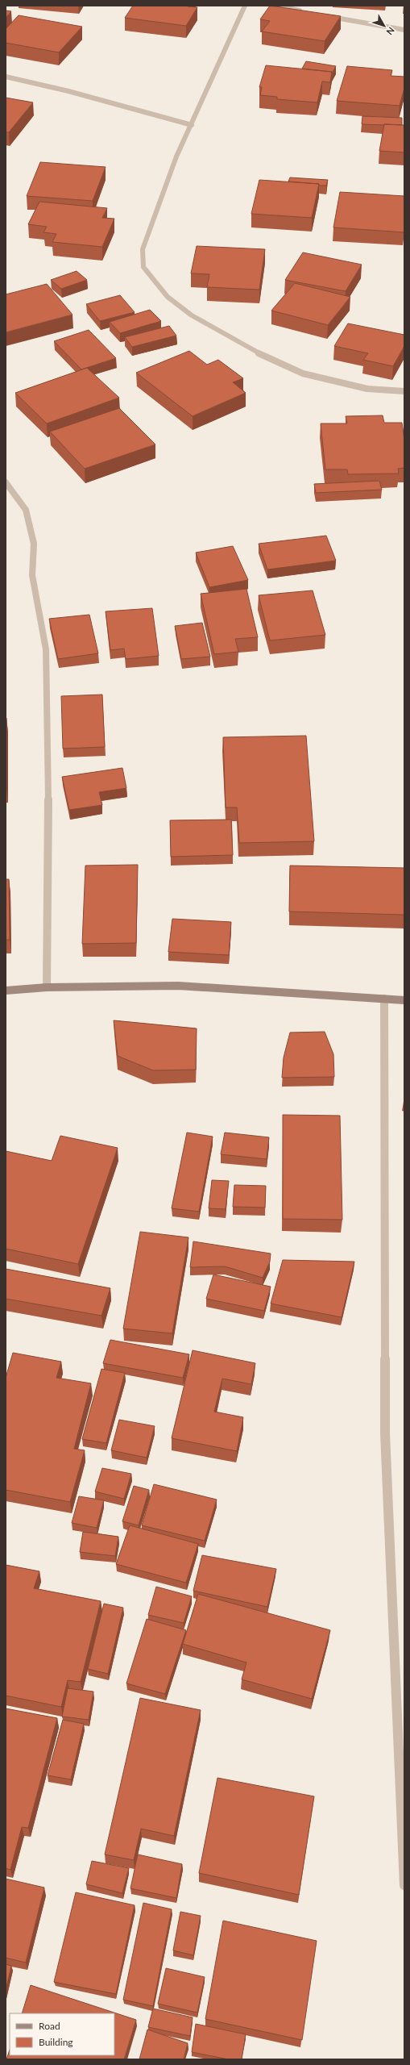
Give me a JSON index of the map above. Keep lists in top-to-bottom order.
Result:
{
  "legend": ["Road", "Building"],
  "north": "bottom right"
}
